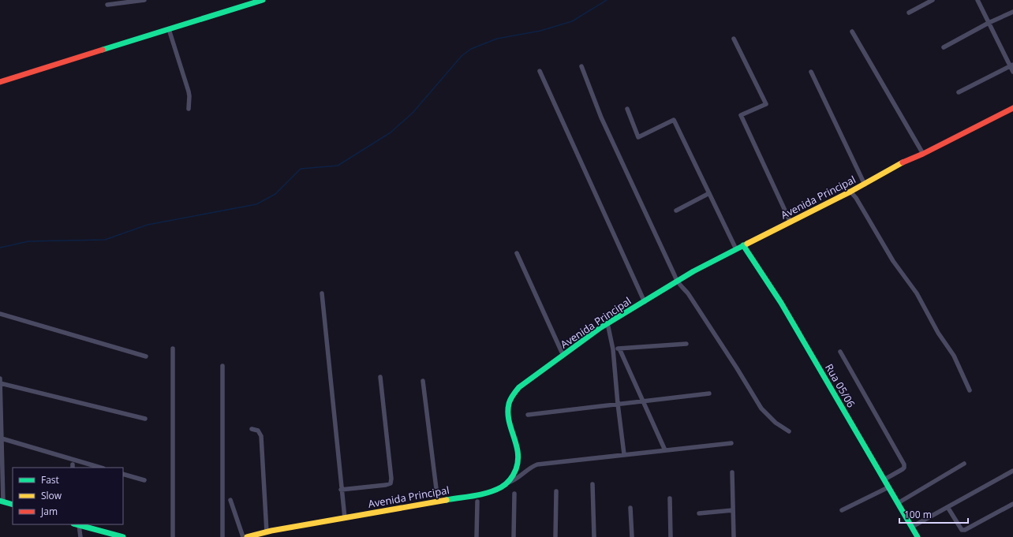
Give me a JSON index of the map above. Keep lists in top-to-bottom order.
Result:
{
  "streets": {
    "street": ["Avenida Principal", "Rua 05/06"]
  },
  "crossings": [
    ["Avenida Principal", "Rua 05/06"]
  ],
  "legend": ["Fast", "Slow", "Jam"],
  "scale_bar": "100 m"
}
